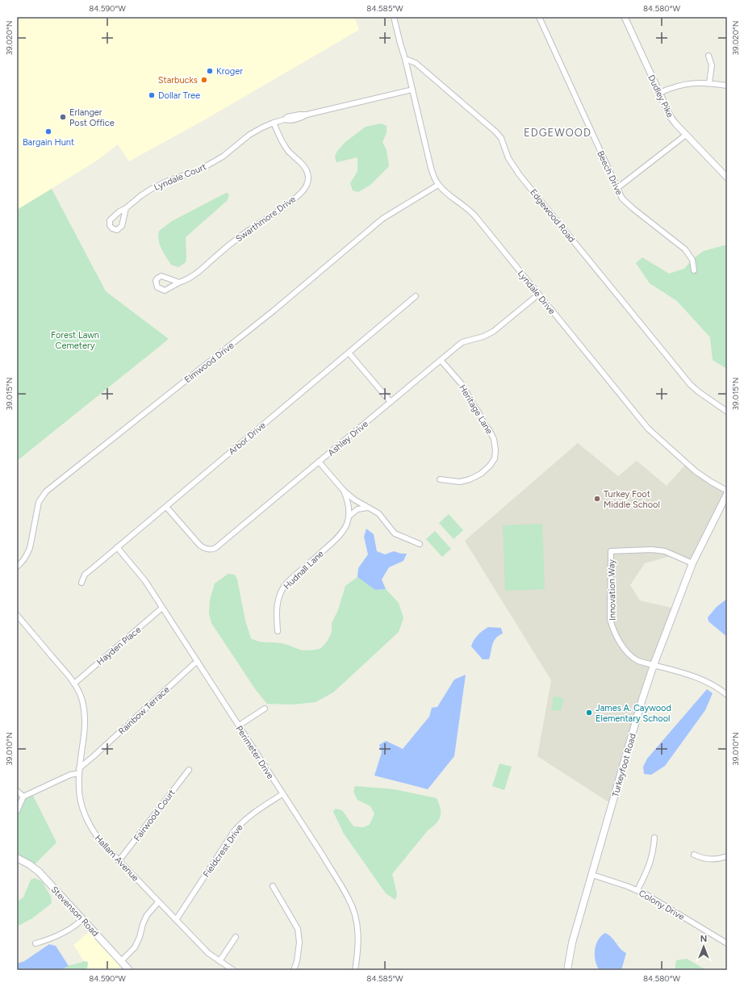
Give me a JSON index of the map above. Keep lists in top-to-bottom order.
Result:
{
  "streets": {
    "main road": ["Turkeyfoot Road", "Stevenson Road"],
    "street": [
      "Dudley Pike",
      "Beech Drive",
      "Lyndale Court",
      "Edgewood Road",
      "Swarthmore Drive",
      "Lyndale Drive",
      "Elmwood Drive",
      "Heritage Lane",
      "Arbor Drive",
      "Ashley Drive",
      "Hudnall Lane",
      "Innovation Way",
      "Hayden Place",
      "Rainbow Terrace",
      "Perimeter Drive",
      "Fairwood Court",
      "Fieldcrest Drive",
      "Hallam Avenue",
      "Colony Drive"
    ]
  },
  "crossings": [
    ["Lyndale Court", "Swarthmore Drive"],
    ["Lyndale Court", "Lyndale Drive"],
    ["Edgewood Road", "Lyndale Drive"],
    ["Lyndale Drive", "Elmwood Drive"],
    ["Lyndale Drive", "Ashley Drive"],
    ["Heritage Lane", "Ashley Drive"],
    ["Arbor Drive", "Ashley Drive"],
    ["Arbor Drive", "Perimeter Drive"],
    ["Ashley Drive", "Hudnall Lane"],
    ["Innovation Way", "Turkeyfoot Road"],
    ["Hayden Place", "Perimeter Drive"],
    ["Hayden Place", "Hallam Avenue"],
    ["Rainbow Terrace", "Perimeter Drive"],
    ["Rainbow Terrace", "Hallam Avenue"],
    ["Perimeter Drive", "Fieldcrest Drive"],
    ["Turkeyfoot Road", "Colony Drive"],
    ["Fairwood Court", "Hallam Avenue"],
    ["Fieldcrest Drive", "Hallam Avenue"]
  ],
  "districts": ["EDGEWOOD"],
  "parks": ["Forest Lawn Cemetery"],
  "places": [
    "Kroger",
    "Starbucks",
    "Dollar Tree",
    "Erlanger Post Office",
    "Bargain Hunt",
    "Turkey Foot Middle School",
    "James A. Caywood Elementary School"
  ],
  "north": "top",
  "coordinates": [
    "84.590°W",
    "84.585°W",
    "84.580°W",
    "39.020°N",
    "39.015°N",
    "39.010°N"
  ]
}
